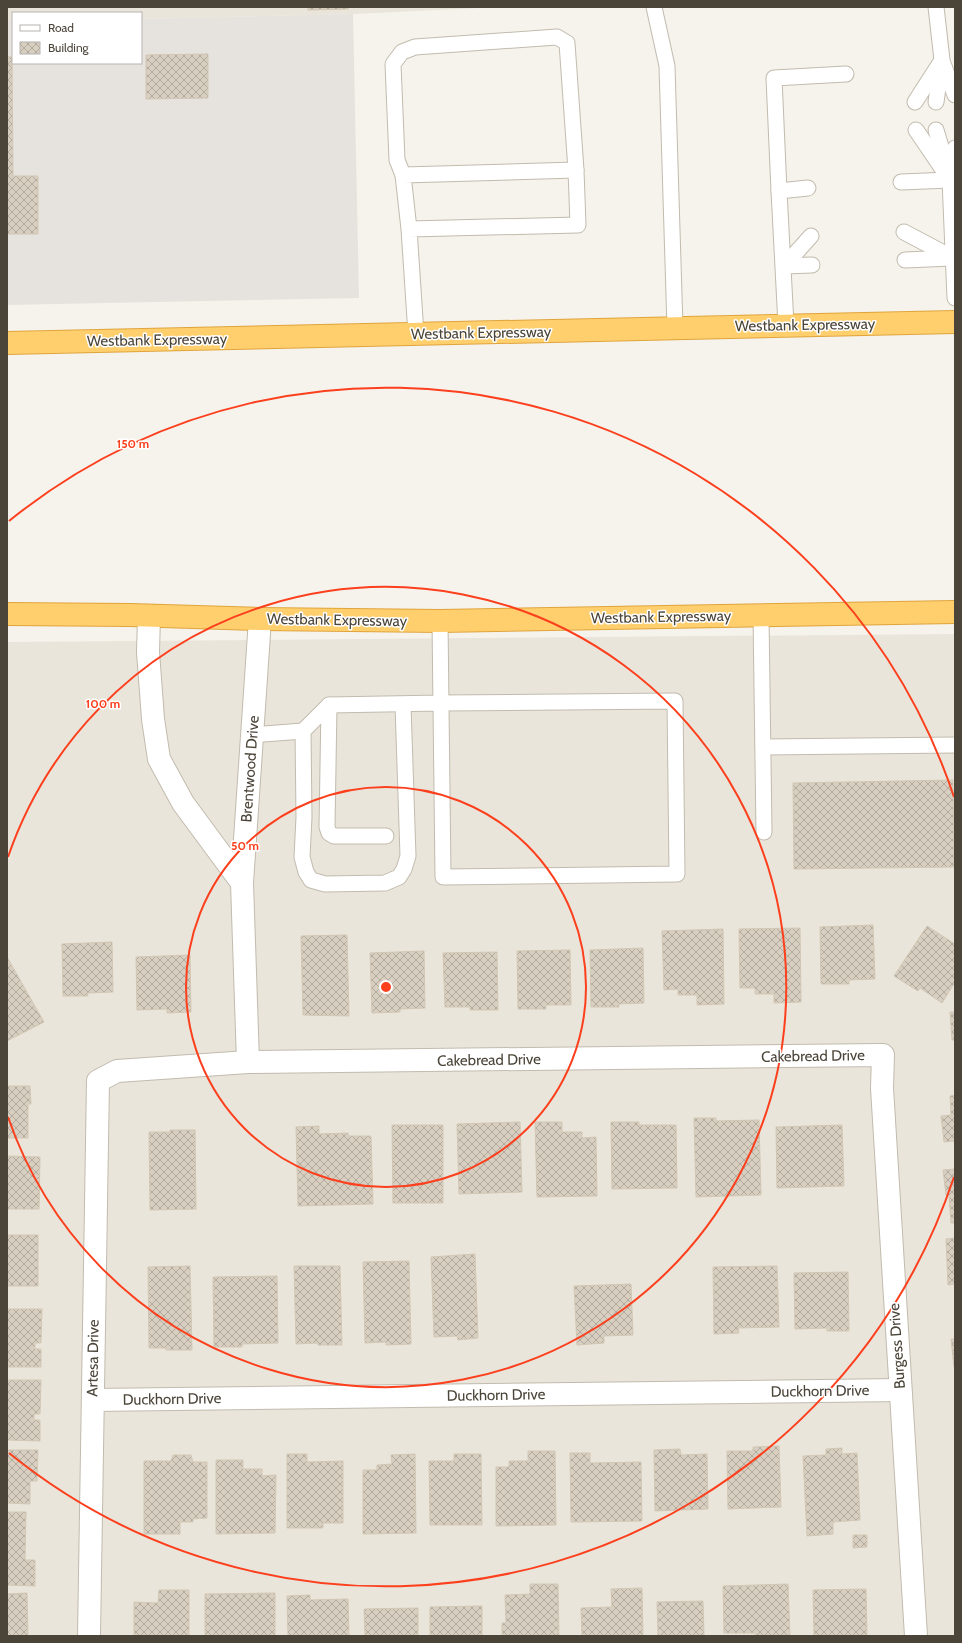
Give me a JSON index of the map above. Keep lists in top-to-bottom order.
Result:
{
  "streets": {
    "highway": ["Westbank Expressway"],
    "street": [
      "Brentwood Drive",
      "Cakebread Drive",
      "Burgess Drive",
      "Artesa Drive",
      "Duckhorn Drive"
    ]
  },
  "crossings": [
    ["Westbank Expressway", "Brentwood Drive"],
    ["Brentwood Drive", "Cakebread Drive"],
    ["Cakebread Drive", "Burgess Drive"],
    ["Cakebread Drive", "Artesa Drive"],
    ["Burgess Drive", "Duckhorn Drive"],
    ["Artesa Drive", "Duckhorn Drive"]
  ],
  "legend": ["Road", "Building"],
  "rings": ["150 m", "100 m", "50 m"]
}
